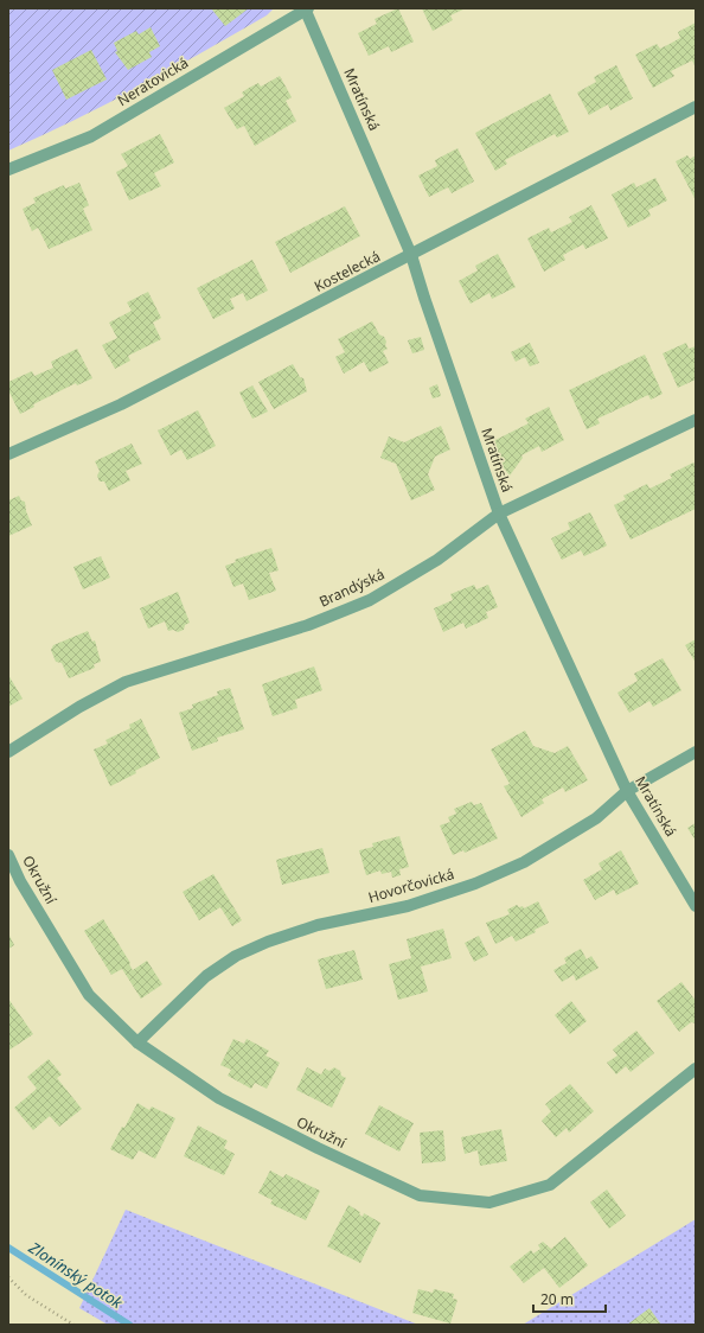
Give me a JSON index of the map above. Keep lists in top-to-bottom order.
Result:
{
  "streets": {
    "street": [
      "Neratovická",
      "Mratínská",
      "Kostelecká",
      "Brandýská",
      "Okružní",
      "Hovorčovická"
    ]
  },
  "crossings": [
    ["Neratovická", "Mratínská"],
    ["Mratínská", "Kostelecká"],
    ["Mratínská", "Brandýská"],
    ["Mratínská", "Hovorčovická"],
    ["Okružní", "Hovorčovická"]
  ],
  "water": ["Zlonínský potok"],
  "scale_bar": "20 m"
}
